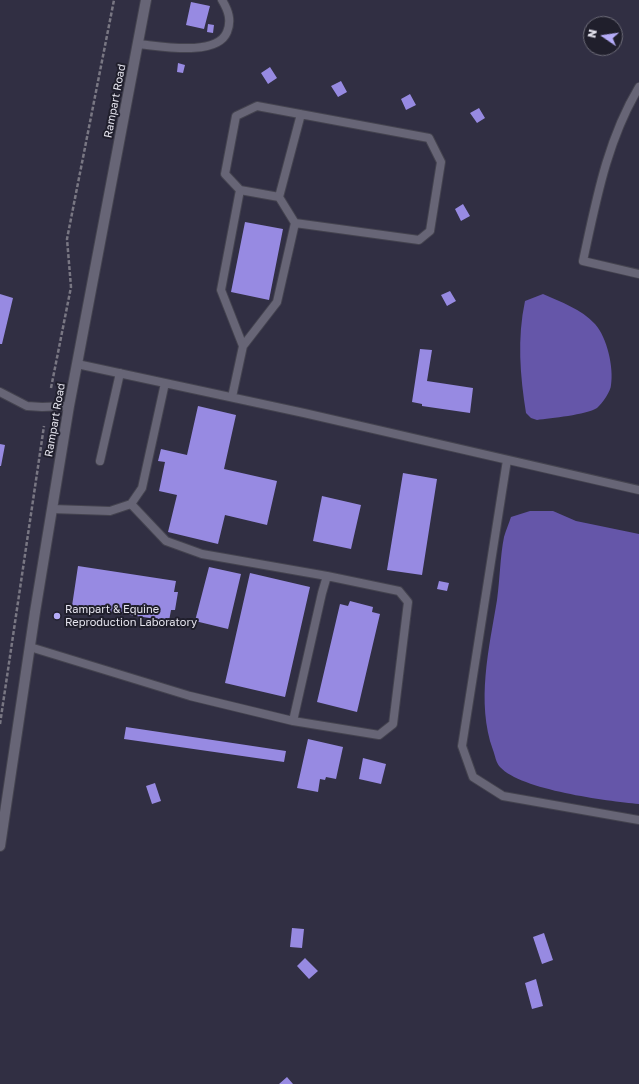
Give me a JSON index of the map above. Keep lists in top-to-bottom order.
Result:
{
  "streets": {
    "street": ["Rampart Road"]
  },
  "places": ["Rampart & Equine Reproduction Laboratory"],
  "north": "left"
}
